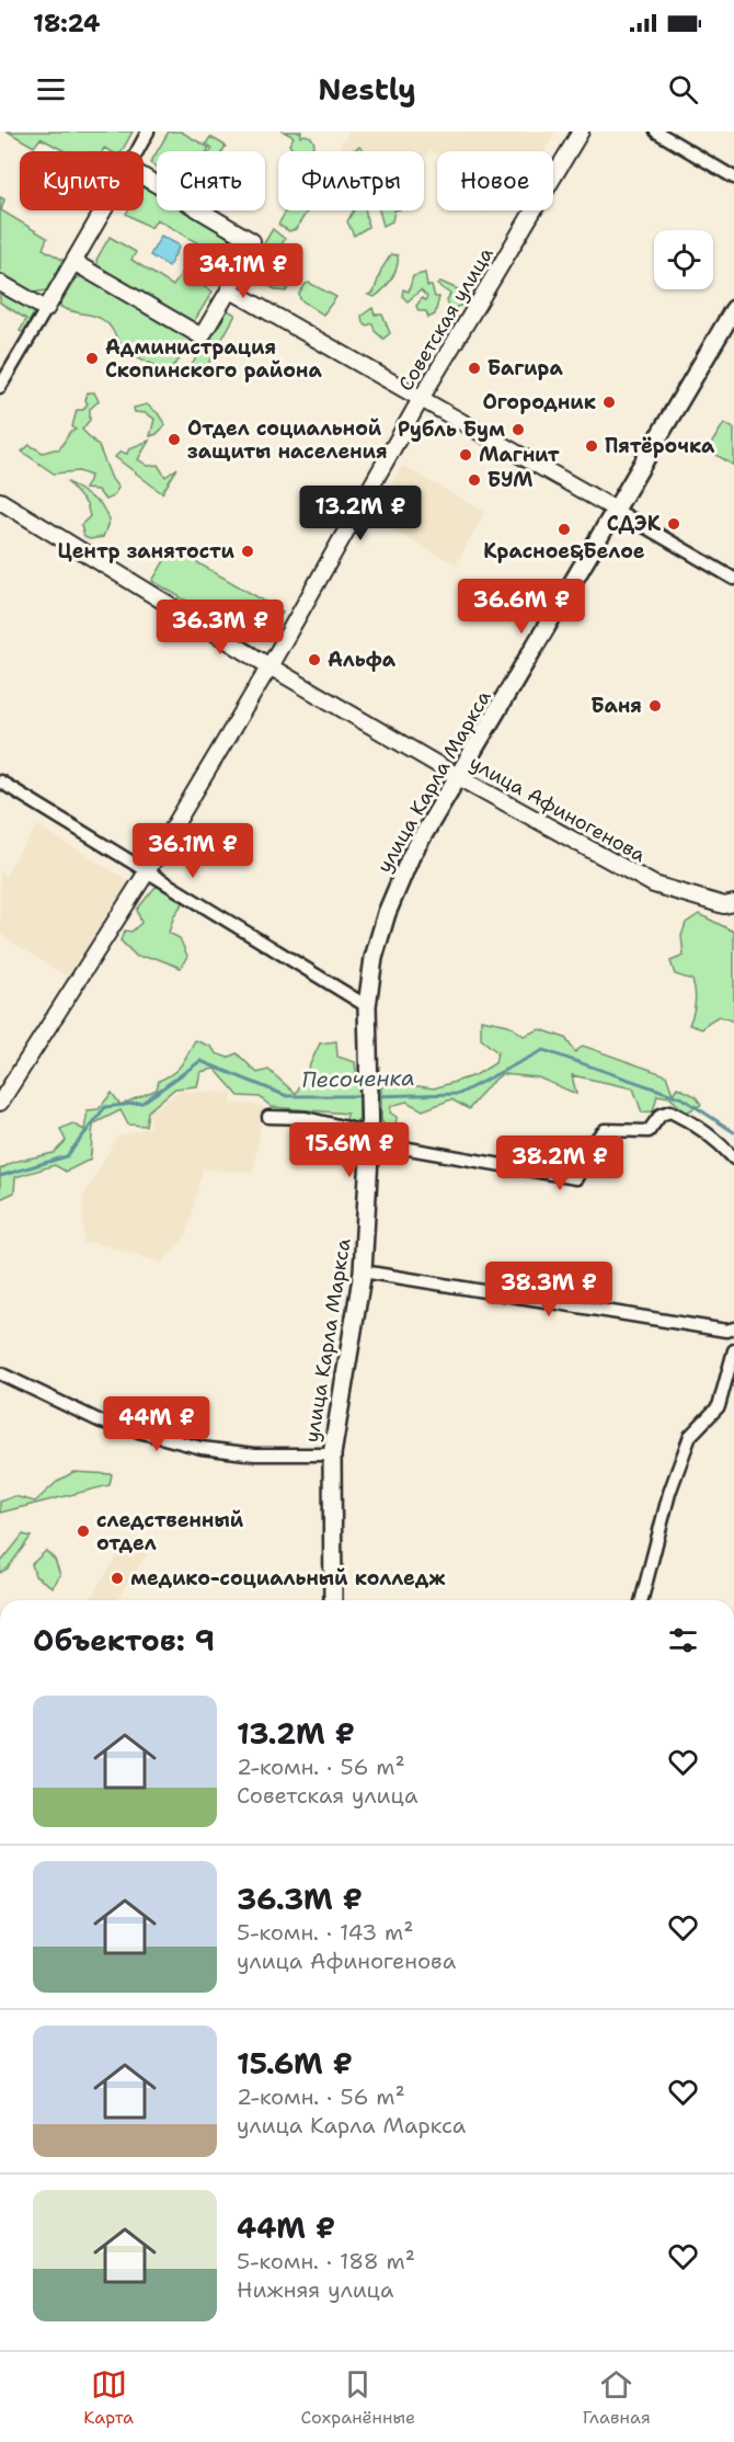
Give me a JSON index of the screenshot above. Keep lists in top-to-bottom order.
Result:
{
  "streets": {
    "main road": ["улица Карла Маркса"],
    "street": ["Советская улица", "улица Афиногенова"]
  },
  "crossings": [
    ["Советская улица", "улица Афиногенова"],
    ["улица Карла Маркса", "улица Афиногенова"]
  ],
  "water": ["Песоченка"],
  "places": [
    "Администрация Скопинского района",
    "Багира",
    "Огородник",
    "Рубль Бум",
    "Отдел социальной защиты населения",
    "Пятёрочка",
    "Магнит",
    "БУМ",
    "СДЭК",
    "Красное&Белое",
    "Центр занятости",
    "Альфа",
    "Баня",
    "следственный отдел",
    "медико-социальный колледж"
  ],
  "page": {
    "status": "18:24",
    "header": "Nestly",
    "chip": [
      "Купить",
      "Снять",
      "Фильтры",
      "Новое"
    ],
    "price": [
      "34.1M ₽",
      "13.2M ₽",
      "36.6M ₽",
      "36.3M ₽",
      "36.1M ₽",
      "15.6M ₽",
      "38.2M ₽",
      "38.3M ₽",
      "44M ₽"
    ],
    "heading": "Объектов: 9",
    "list": [
      {
        "name": "13.2M ₽",
        "note": "2-комн. · 56 m² · Советская улица"
      },
      {
        "name": "36.3M ₽",
        "note": "5-комн. · 143 m² · улица Афиногенова"
      },
      {
        "name": "15.6M ₽",
        "note": "2-комн. · 56 m² · улица Карла Маркса"
      },
      {
        "name": "44M ₽",
        "note": "5-комн. · 188 m² · Нижняя улица"
      }
    ],
    "tabs": ["Карта", "Сохранённые", "Главная"]
  }
}
